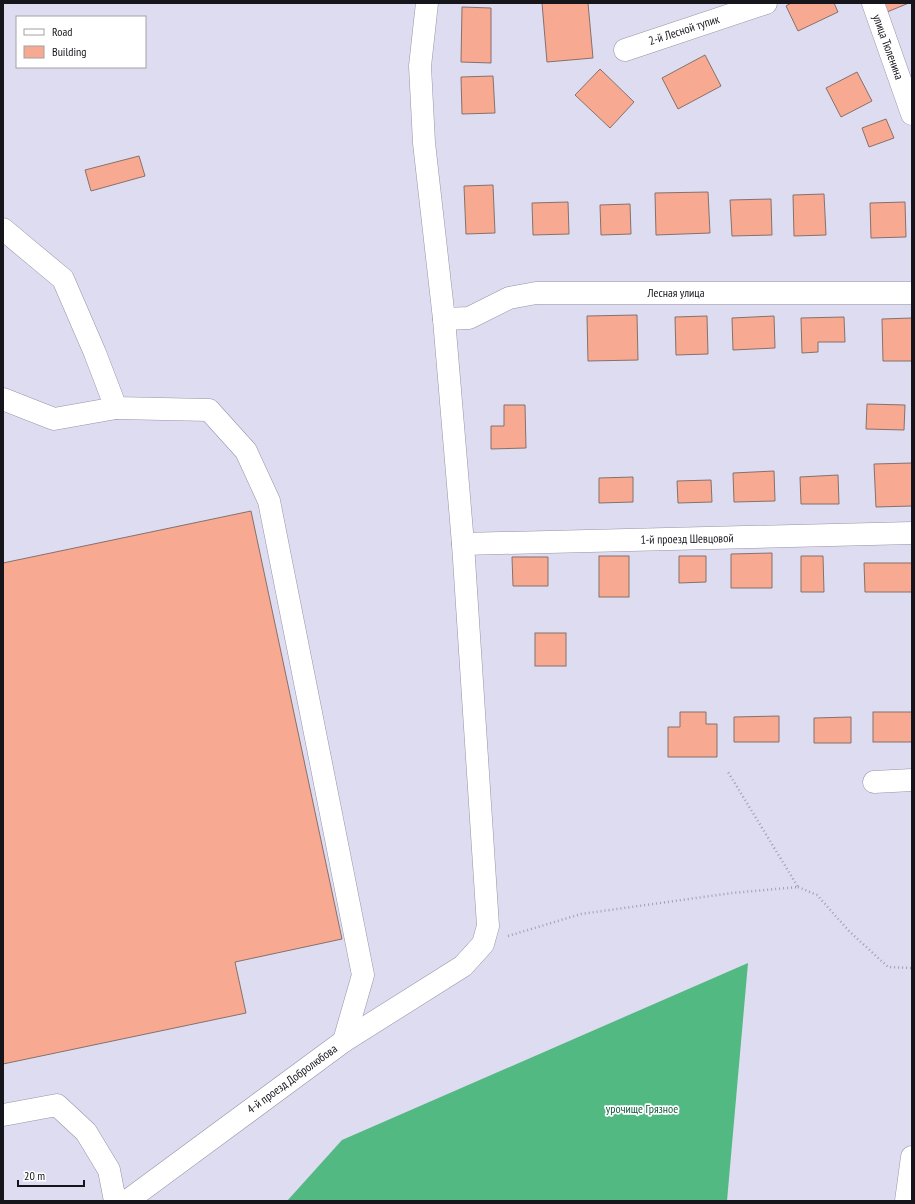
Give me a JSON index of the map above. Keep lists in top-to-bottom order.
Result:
{
  "streets": {
    "street": [
      "2-й Лесной тупик",
      "улица Тюленина",
      "Лесная улица",
      "1-й проезд Шевцовой",
      "4-й проезд Добролюбова"
    ]
  },
  "parks": ["урочище Грязное"],
  "legend": ["Road", "Building"],
  "scale_bar": "20 m"
}
